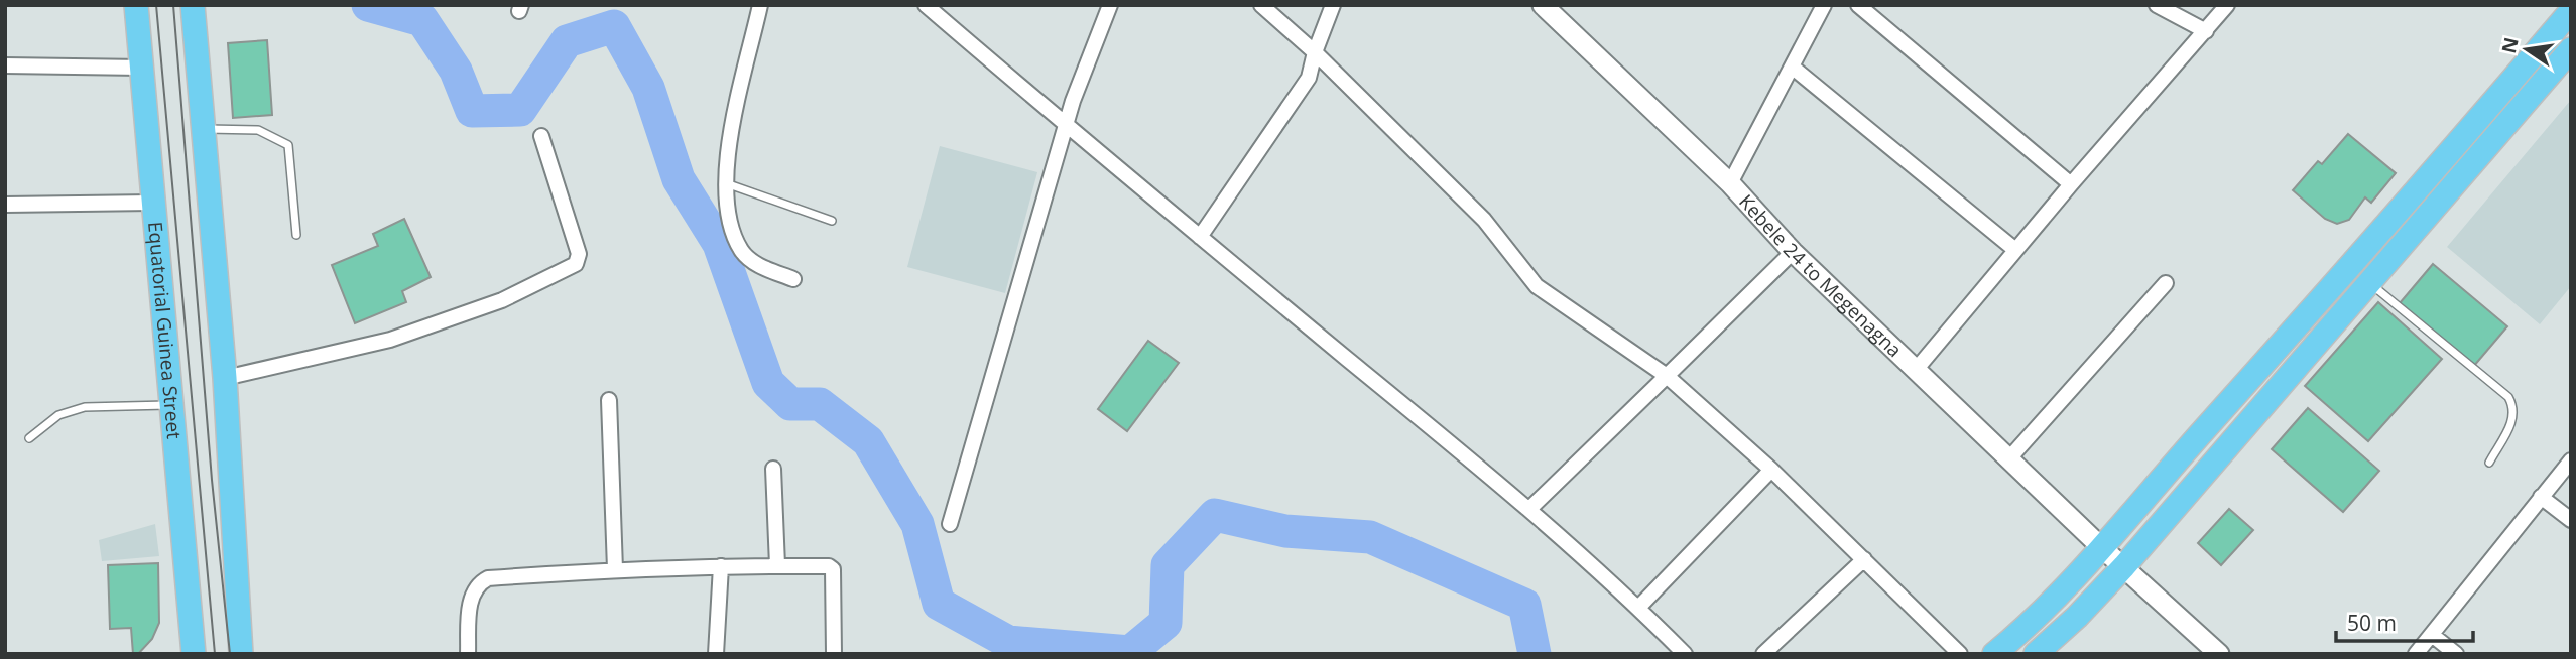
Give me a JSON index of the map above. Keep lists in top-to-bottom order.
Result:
{
  "streets": {
    "main road": ["Kebele 24 to Megenagna", "Equatorial Guinea Street"]
  },
  "scale_bar": "50 m",
  "north": "left"
}
